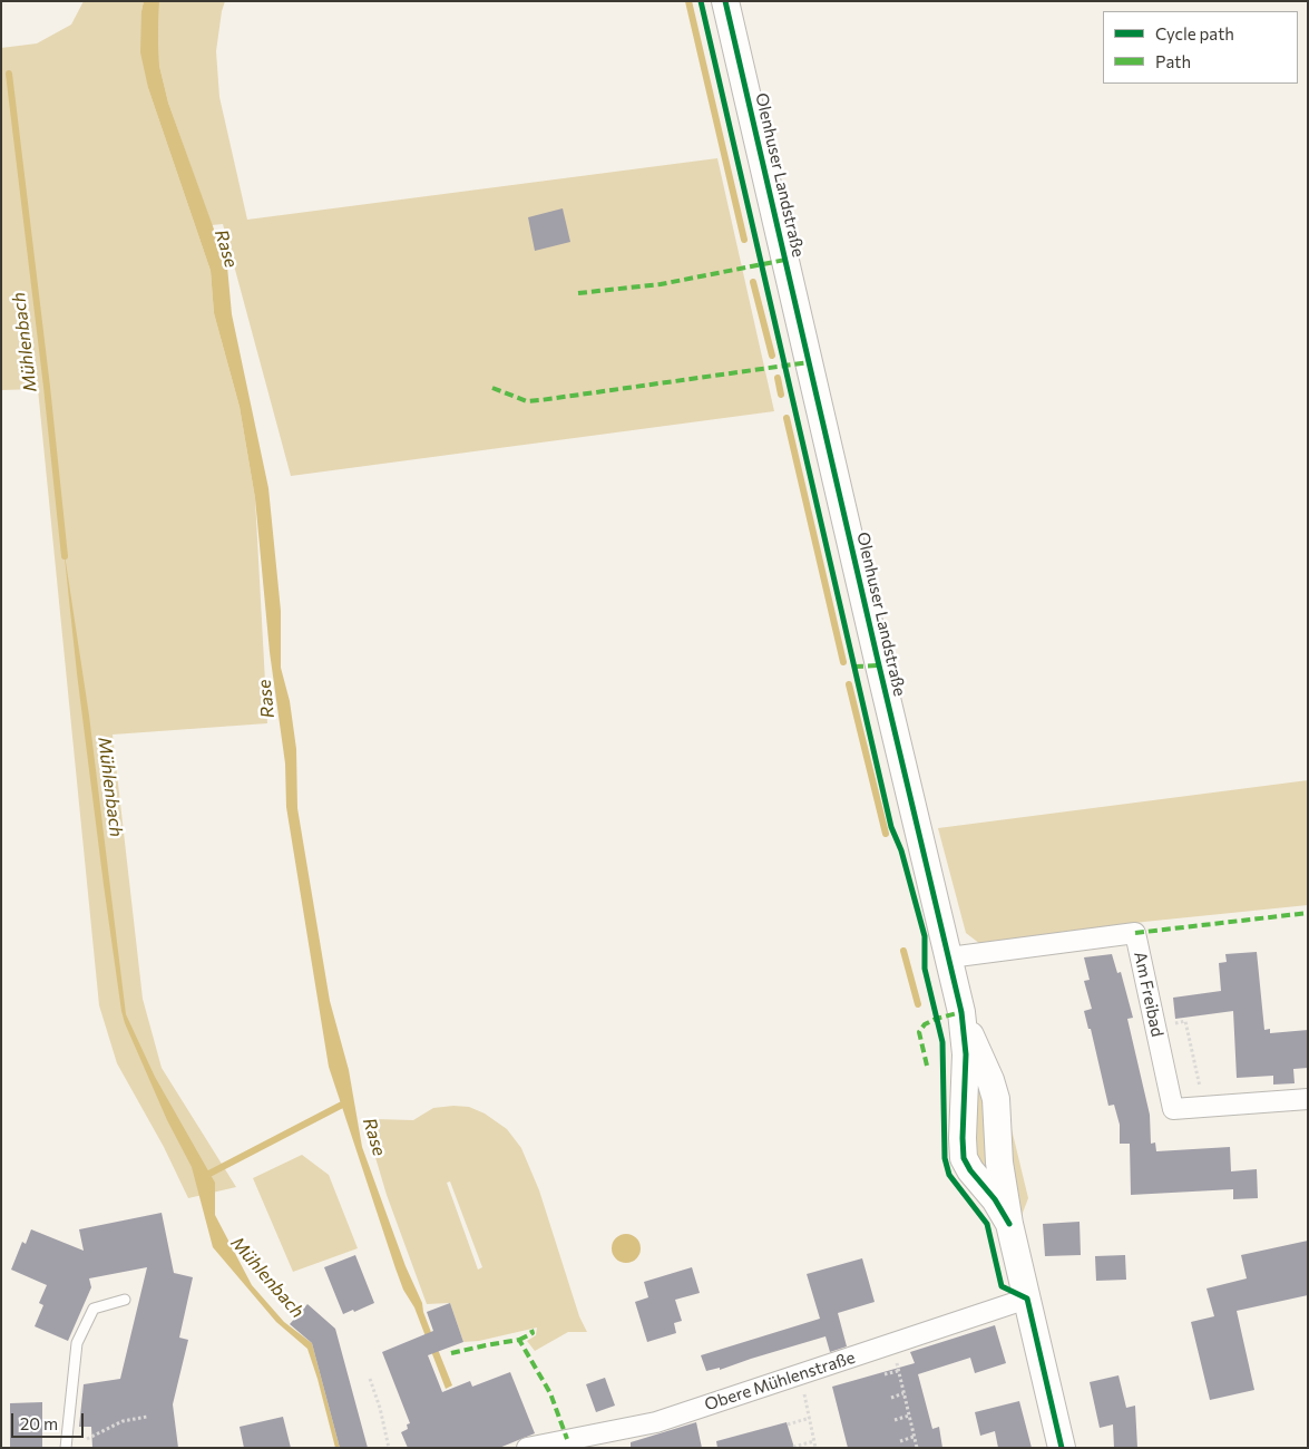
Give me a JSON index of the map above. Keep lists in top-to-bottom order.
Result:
{
  "streets": {
    "street": ["Olenhuser Landstraße", "Am Freibad", "Obere Mühlenstraße"]
  },
  "crossings": [
    ["Olenhuser Landstraße", "Am Freibad"],
    ["Olenhuser Landstraße", "Obere Mühlenstraße"]
  ],
  "water": ["Rase", "Mühlenbach"],
  "legend": ["Cycle path", "Path"],
  "scale_bar": "20 m"
}
